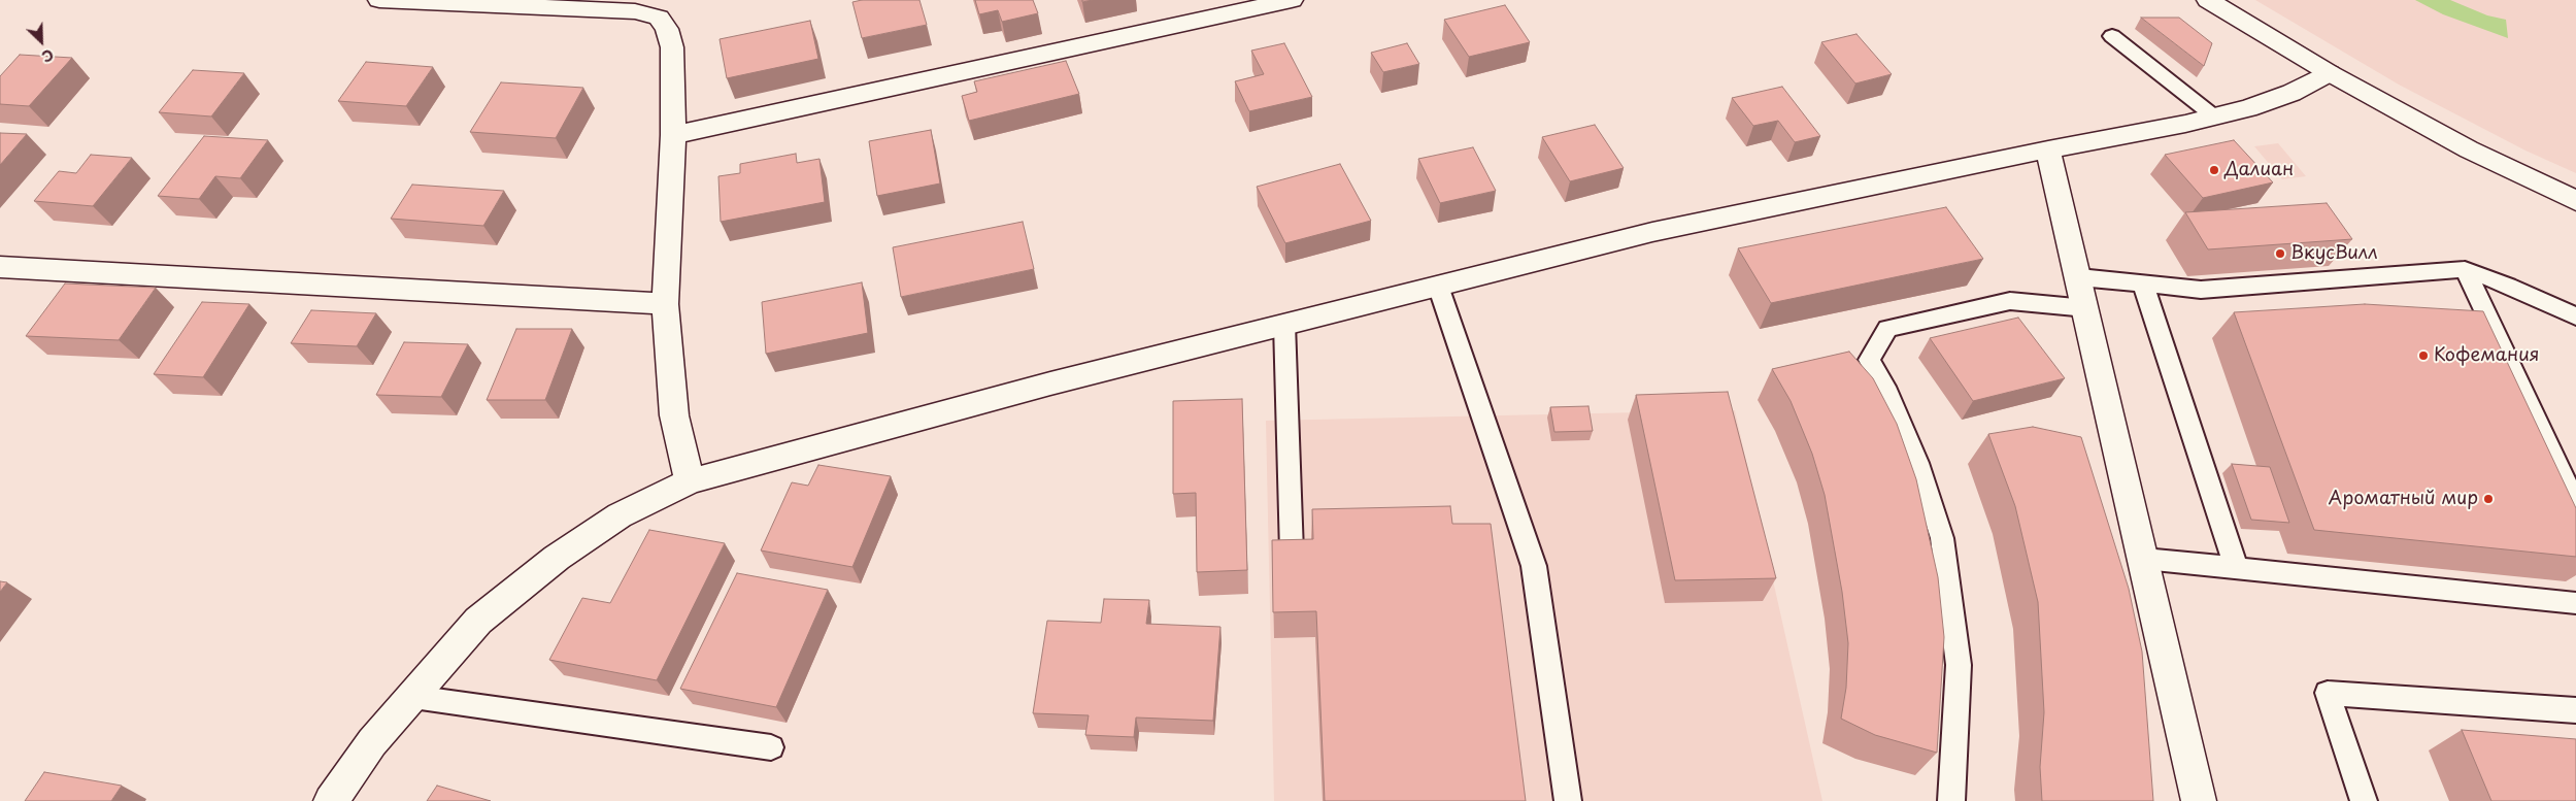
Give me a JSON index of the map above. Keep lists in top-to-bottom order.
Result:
{
  "places": [
    "Далиан",
    "ВкусВилл",
    "Кофемания",
    "Ароматный мир"
  ],
  "north": "bottom right"
}
